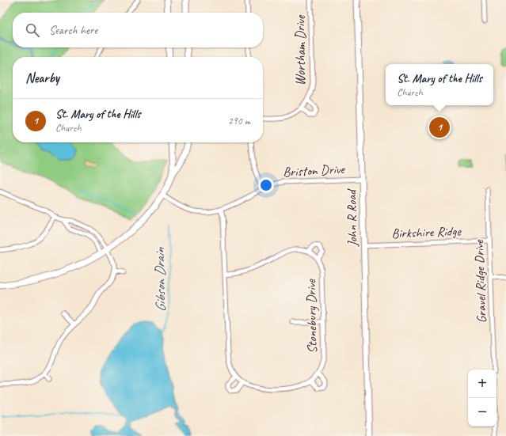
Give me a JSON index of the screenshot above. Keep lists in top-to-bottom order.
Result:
{
  "streets": {
    "main road": ["John R Road"],
    "street": [
      "Wortham Drive",
      "Briston Drive",
      "Birkshire Ridge",
      "Gravel Ridge Drive",
      "Stonebury Drive"
    ]
  },
  "crossings": [
    ["Briston Drive", "John R Road"],
    ["Briston Drive", "Stonebury Drive"],
    ["John R Road", "Birkshire Ridge"],
    ["Birkshire Ridge", "Gravel Ridge Drive"]
  ],
  "water": ["Gibson Drain"],
  "page": {
    "search": "Search here",
    "heading": "Nearby",
    "popup": ["St. Mary of the Hills", "Church"],
    "list": [
      {
        "mark": "1",
        "name": "St. Mary of the Hills",
        "note": "Church",
        "value": "290 m"
      }
    ],
    "pins": "1",
    "map_buttons": ["+", "−"]
  }
}
